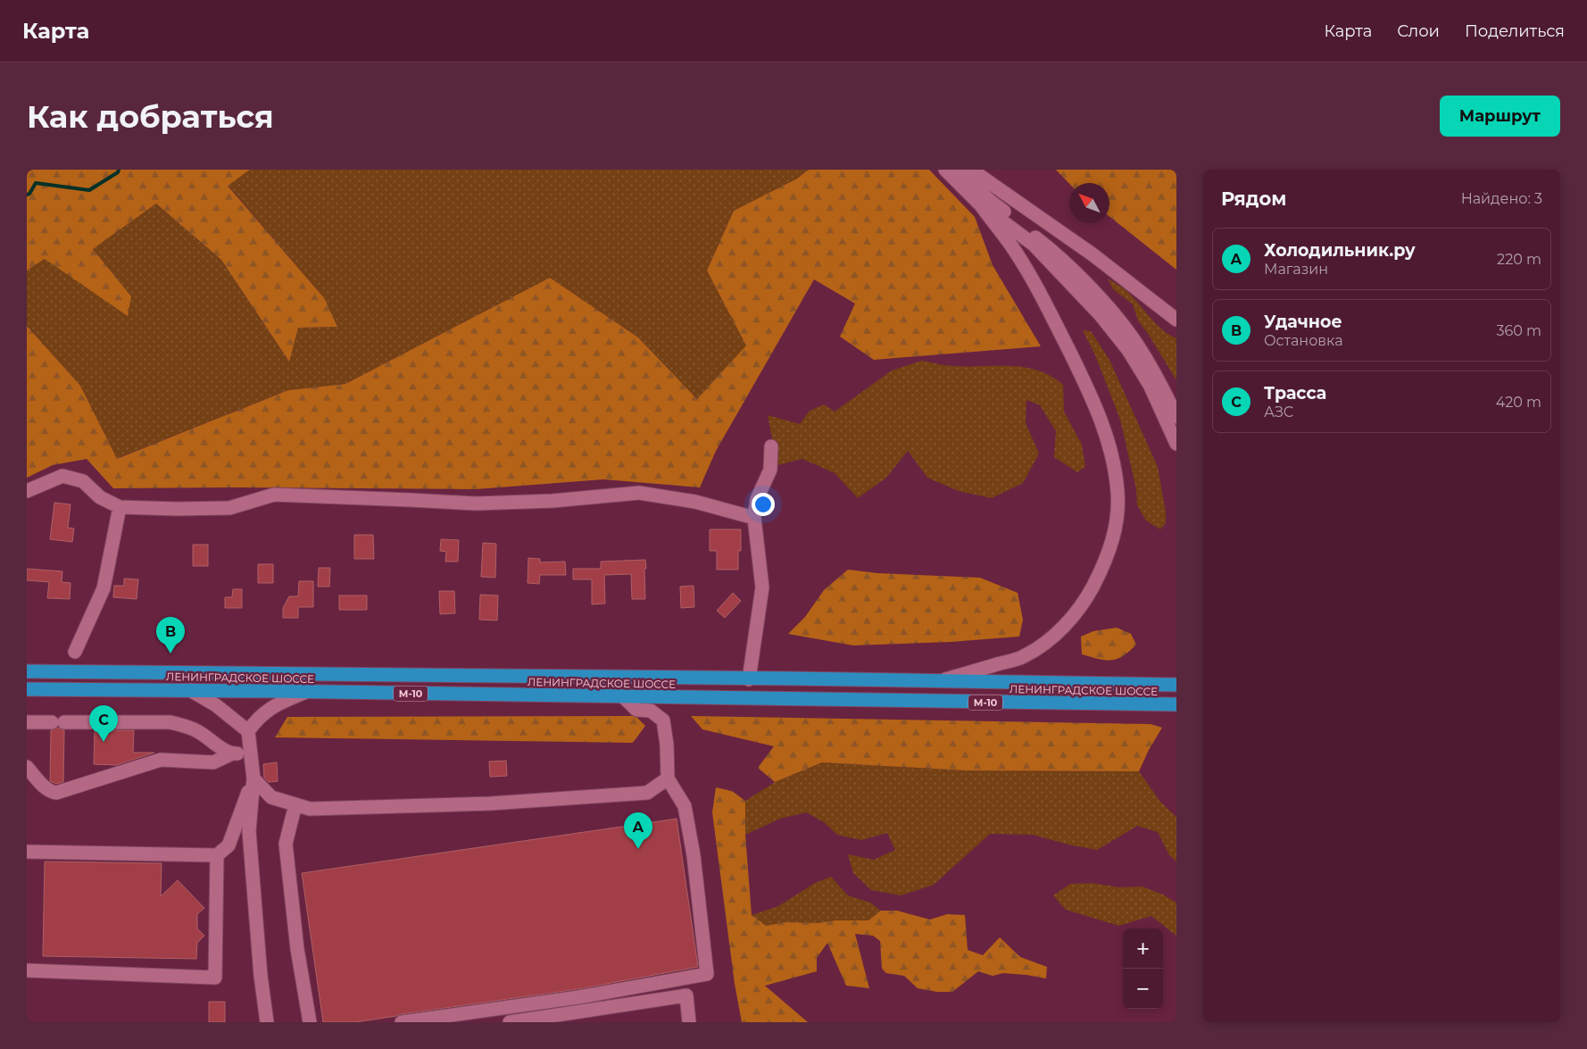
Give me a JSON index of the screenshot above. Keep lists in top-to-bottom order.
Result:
{
  "streets": {
    "highway": ["ЛЕНИНГРАДСКОЕ ШОССЕ", "М-10"]
  },
  "north": "top left",
  "page": {
    "header": "Карта",
    "nav": ["Карта", "Слои", "Поделиться"],
    "buttons": "Маршрут",
    "title": "Как добраться",
    "heading": ["Рядом", "Найдено: 3"],
    "list": [
      {
        "mark": "A",
        "name": "Холодильник.ру",
        "note": "Магазин",
        "value": "220 m"
      },
      {
        "mark": "B",
        "name": "Удачное",
        "note": "Остановка",
        "value": "360 m"
      },
      {
        "mark": "C",
        "name": "Трасса",
        "note": "АЗС",
        "value": "420 m"
      }
    ],
    "pins": ["B", "C", "A"],
    "map_buttons": ["+", "−"]
  }
}
